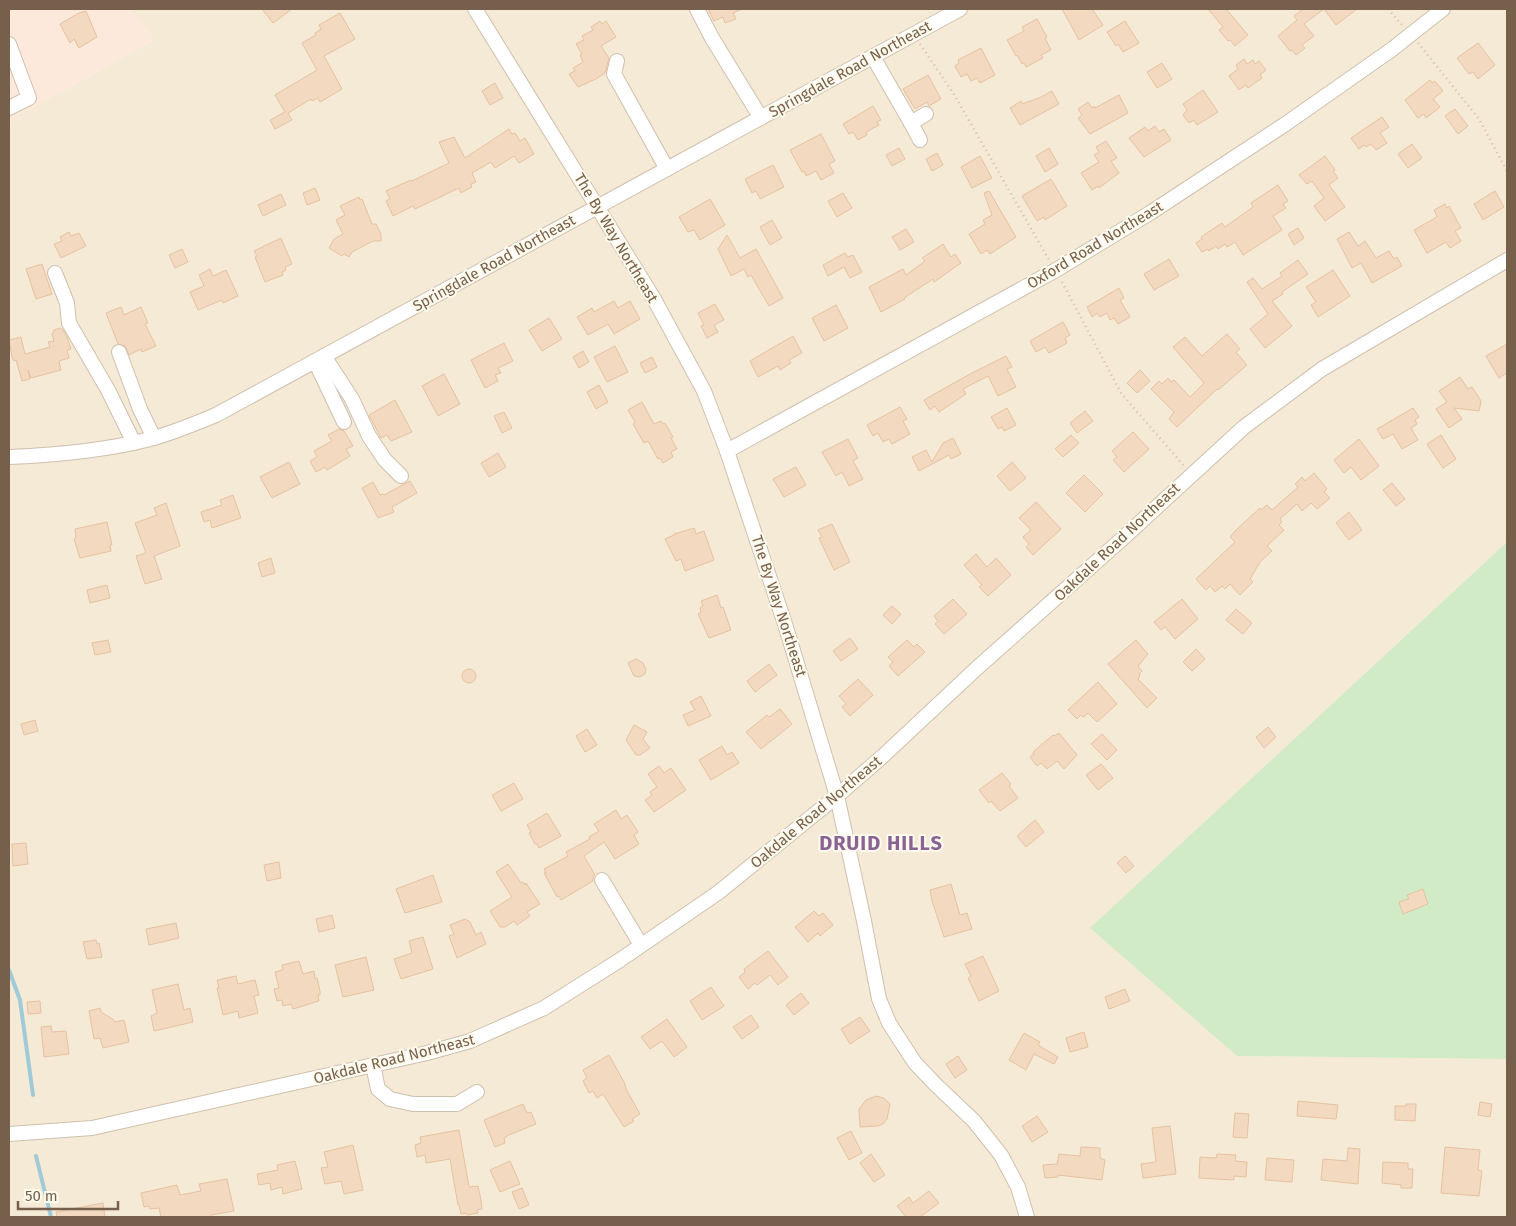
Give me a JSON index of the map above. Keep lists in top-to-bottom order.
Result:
{
  "streets": {
    "street": [
      "Springdale Road Northeast",
      "The By Way Northeast",
      "Oxford Road Northeast",
      "Oakdale Road Northeast"
    ]
  },
  "crossings": [
    ["Springdale Road Northeast", "The By Way Northeast"],
    ["The By Way Northeast", "Oxford Road Northeast"],
    ["The By Way Northeast", "Oakdale Road Northeast"]
  ],
  "districts": ["DRUID HILLS"],
  "scale_bar": "50 m"
}
